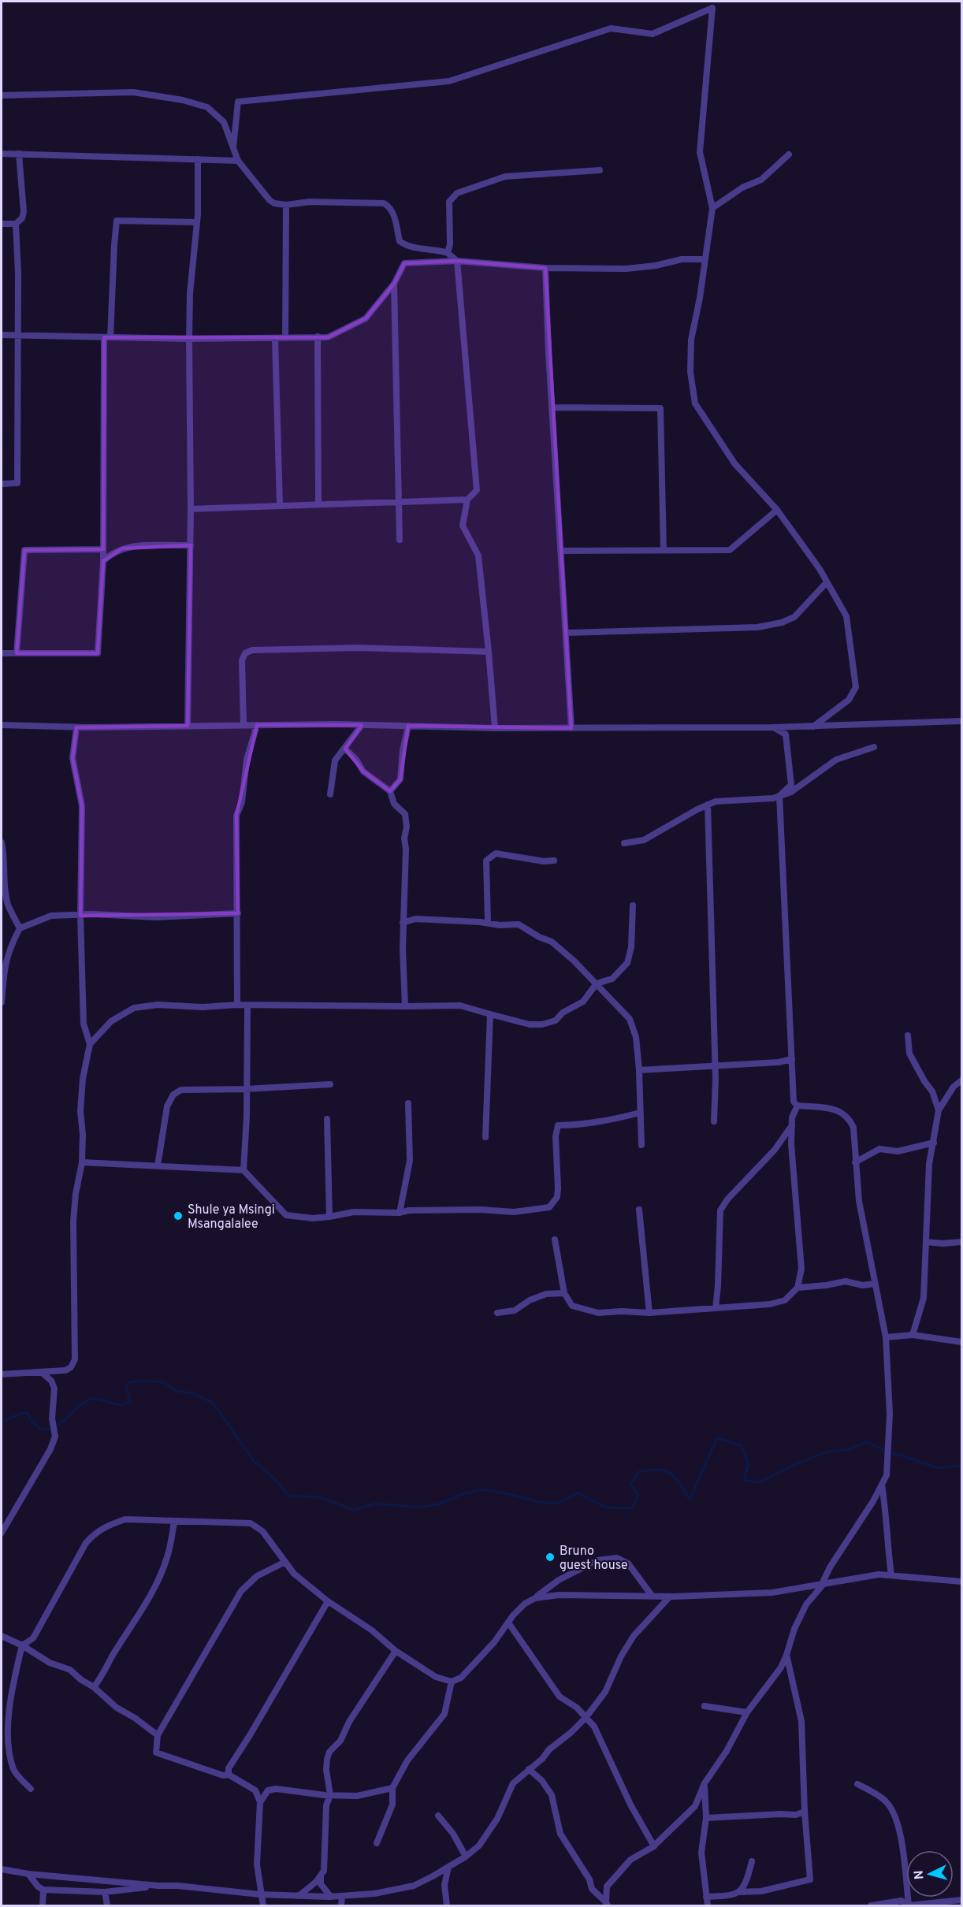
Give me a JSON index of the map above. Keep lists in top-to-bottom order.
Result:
{
  "places": ["Shule ya Msingi Msangalalee", "Bruno guest house"],
  "north": "left"
}
